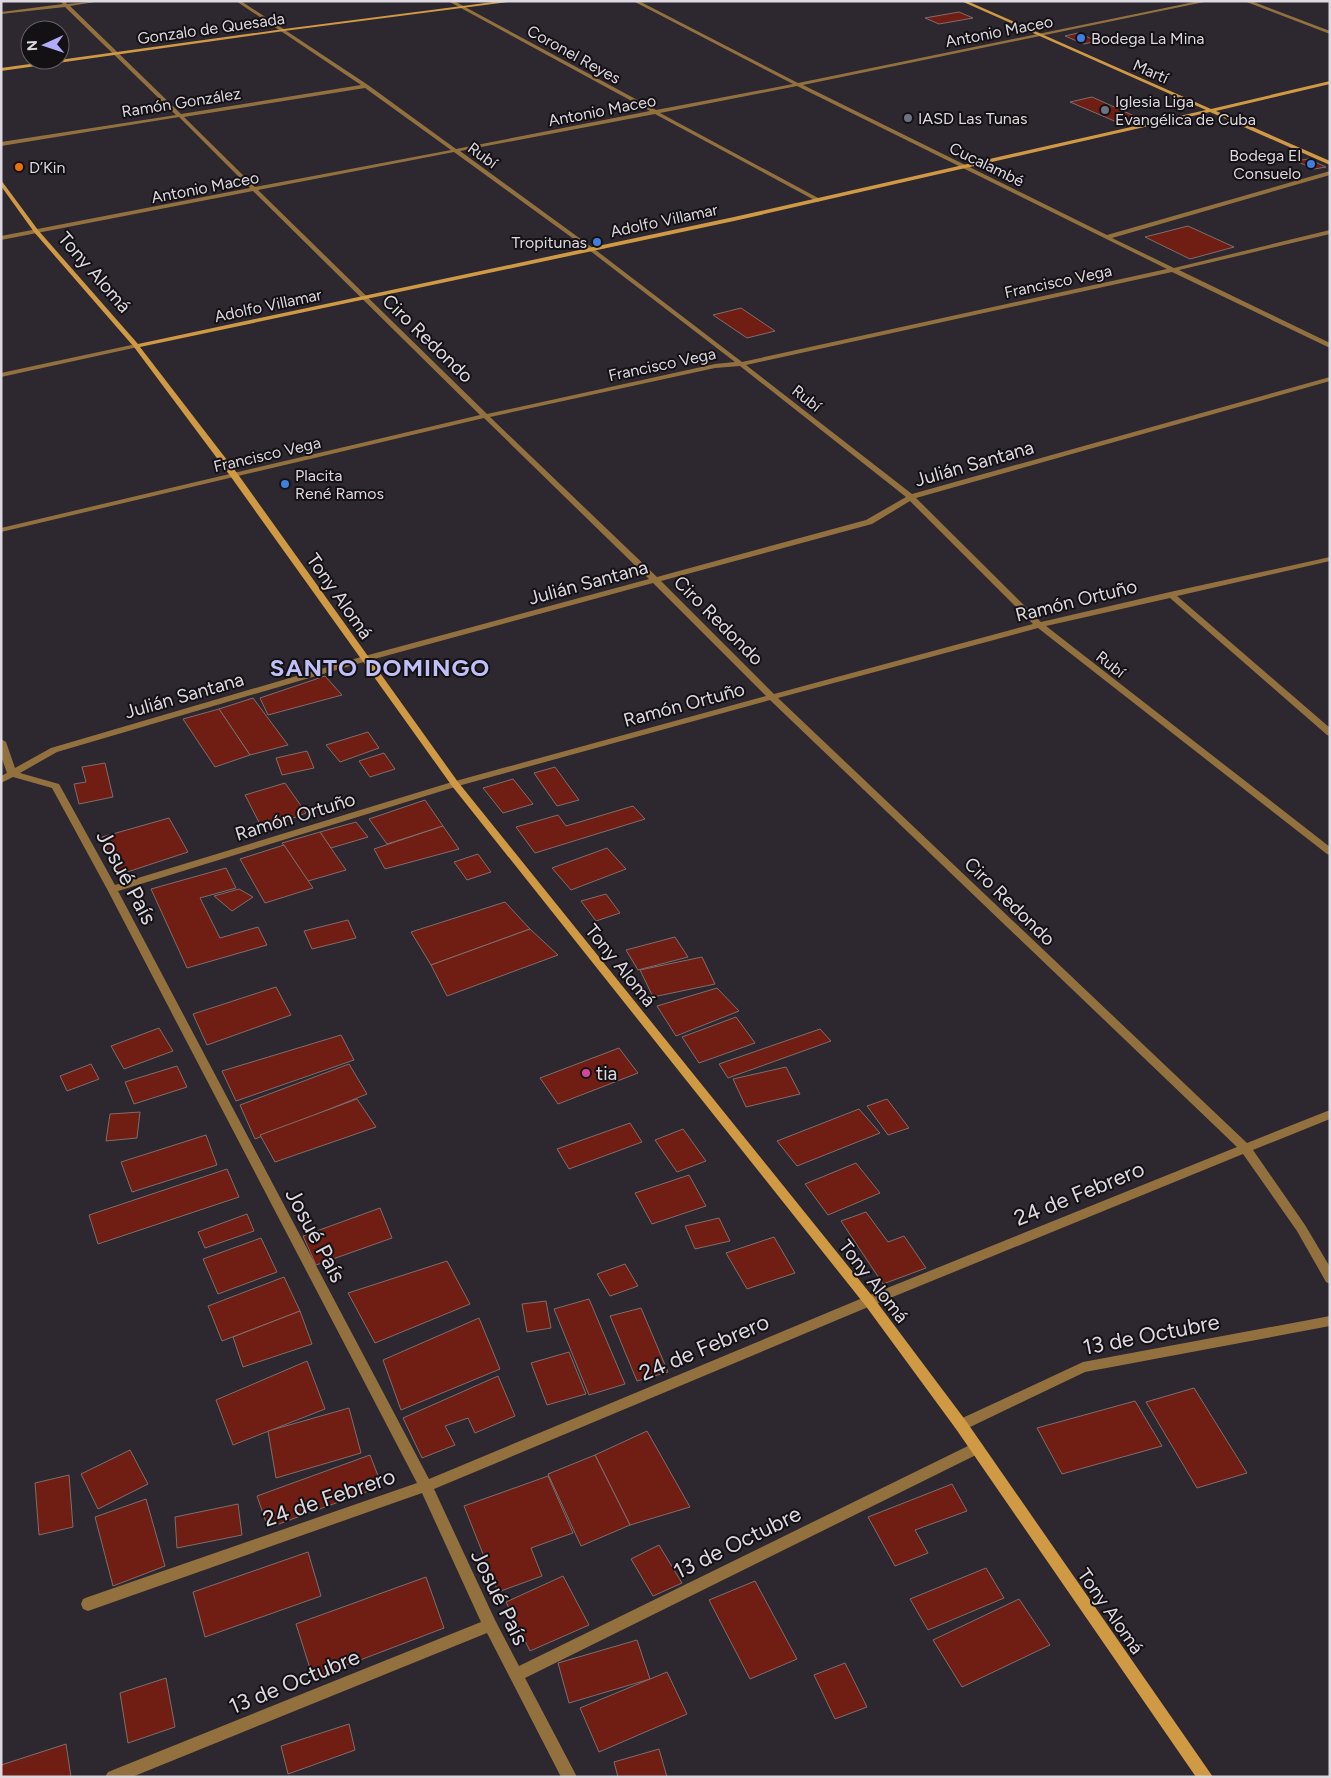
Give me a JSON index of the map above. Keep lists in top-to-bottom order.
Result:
{
  "streets": {
    "street": [
      "Gonzalo de Quesada",
      "Antonio Maceo",
      "Coronel Reyes",
      "Martí",
      "Ramón González",
      "Rubí",
      "Cucalambé",
      "Adolfo Villamar",
      "Tony Alomá",
      "Francisco Vega",
      "Ciro Redondo",
      "Julián Santana",
      "Ramón Ortuño",
      "Josué País",
      "24 de Febrero",
      "13 de Octubre"
    ]
  },
  "crossings": [
    ["Gonzalo de Quesada", "Coronel Reyes"],
    ["Gonzalo de Quesada", "Rubí"],
    ["Gonzalo de Quesada", "Ciro Redondo"],
    ["Antonio Maceo", "Coronel Reyes"],
    ["Antonio Maceo", "Martí"],
    ["Antonio Maceo", "Rubí"],
    ["Antonio Maceo", "Cucalambé"],
    ["Antonio Maceo", "Tony Alomá"],
    ["Antonio Maceo", "Ciro Redondo"],
    ["Coronel Reyes", "Adolfo Villamar"],
    ["Martí", "Adolfo Villamar"],
    ["Ramón González", "Rubí"],
    ["Ramón González", "Ciro Redondo"],
    ["Rubí", "Adolfo Villamar"],
    ["Rubí", "Francisco Vega"],
    ["Rubí", "Julián Santana"],
    ["Rubí", "Ramón Ortuño"],
    ["Cucalambé", "Adolfo Villamar"],
    ["Cucalambé", "Francisco Vega"],
    ["Adolfo Villamar", "Tony Alomá"],
    ["Adolfo Villamar", "Ciro Redondo"],
    ["Tony Alomá", "Francisco Vega"],
    ["Tony Alomá", "Julián Santana"],
    ["Tony Alomá", "Ramón Ortuño"],
    ["Tony Alomá", "24 de Febrero"],
    ["Tony Alomá", "13 de Octubre"],
    ["Francisco Vega", "Ciro Redondo"],
    ["Ciro Redondo", "Julián Santana"],
    ["Ciro Redondo", "Ramón Ortuño"],
    ["Ciro Redondo", "24 de Febrero"],
    ["Julián Santana", "Josué País"],
    ["Ramón Ortuño", "Josué País"],
    ["Josué País", "24 de Febrero"],
    ["Josué País", "13 de Octubre"]
  ],
  "districts": ["SANTO DOMINGO"],
  "places": [
    "Bodega La Mina",
    "Iglesia Liga Evangélica de Cuba",
    "IASD Las Tunas",
    "Bodega El Consuelo",
    "D’Kin",
    "Tropitunas",
    "Placita René Ramos",
    "tia"
  ],
  "north": "left"
}
